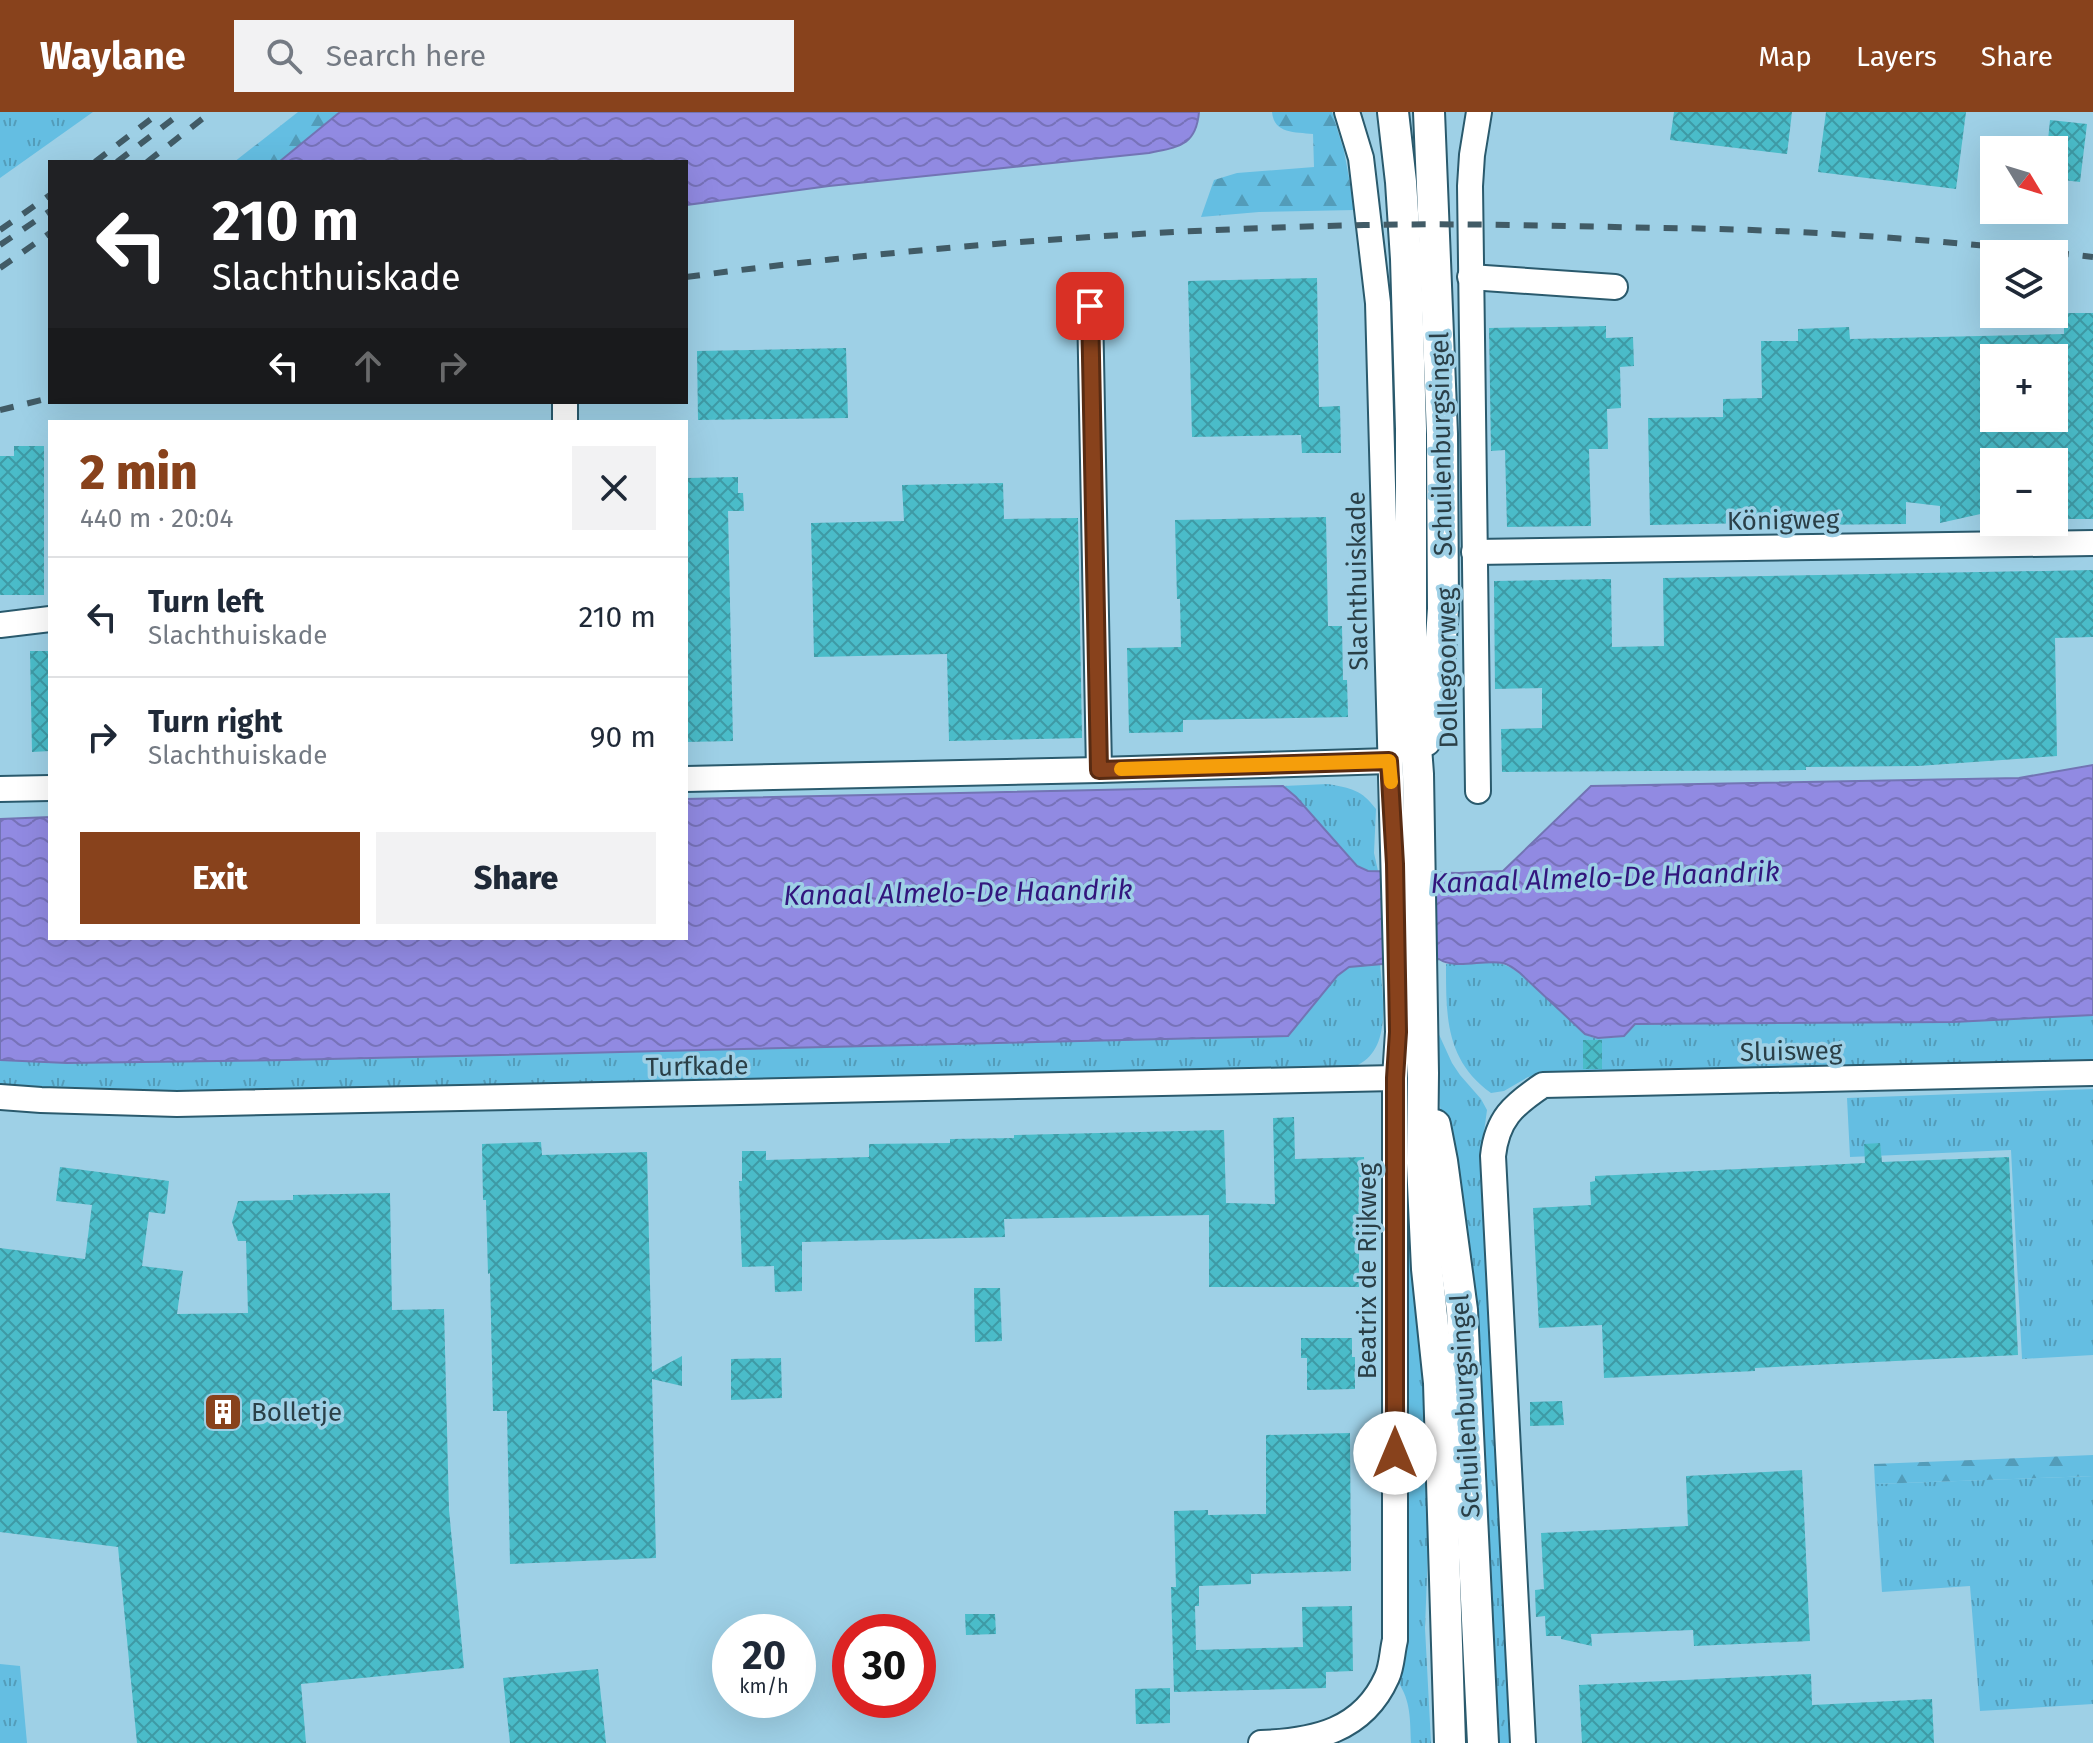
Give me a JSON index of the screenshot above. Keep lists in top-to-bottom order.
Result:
{
  "streets": {
    "main road": ["Schuilenburgsingel"],
    "street": [
      "Königweg",
      "Slachthuiskade",
      "Dollegoorweg",
      "Sluisweg",
      "Turfkade",
      "Beatrix de Rijkweg"
    ]
  },
  "crossings": [
    ["Schuilenburgsingel", "Turfkade"],
    ["Schuilenburgsingel", "Beatrix de Rijkweg"],
    ["Königweg", "Dollegoorweg"],
    ["Turfkade", "Beatrix de Rijkweg"]
  ],
  "water": ["Kanaal Almelo-De Haandrik"],
  "places": {
    "building": ["Bolletje"]
  },
  "north": "bottom right",
  "page": {
    "header": "Waylane",
    "search": "Search here",
    "nav": ["Map", "Layers", "Share"],
    "map_buttons": ["+", "−"],
    "turn": ["210 m", "Slachthuiskade"],
    "heading": ["2 min", "440 m · 20:04"],
    "list": [
      {
        "name": "Turn left",
        "note": "Slachthuiskade",
        "value": "210 m"
      },
      {
        "name": "Turn right",
        "note": "Slachthuiskade",
        "value": "90 m"
      }
    ],
    "buttons": ["Exit", "Share"],
    "speed": "20 km/h",
    "limit": "30"
  }
}
